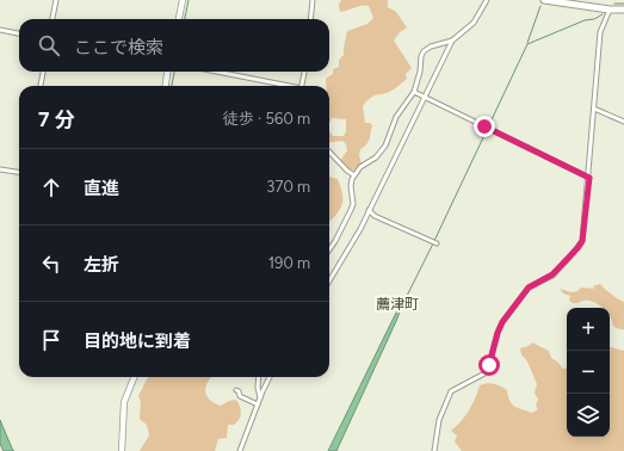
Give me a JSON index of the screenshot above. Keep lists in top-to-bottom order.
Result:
{
  "districts": ["薦津町"],
  "page": {
    "search": "ここで検索",
    "heading": ["7 分", "徒歩 · 560 m"],
    "list": [
      ["直進", "370 m"],
      ["左折", "190 m"],
      "目的地に到着"
    ],
    "map_buttons": ["+", "−"]
  }
}
